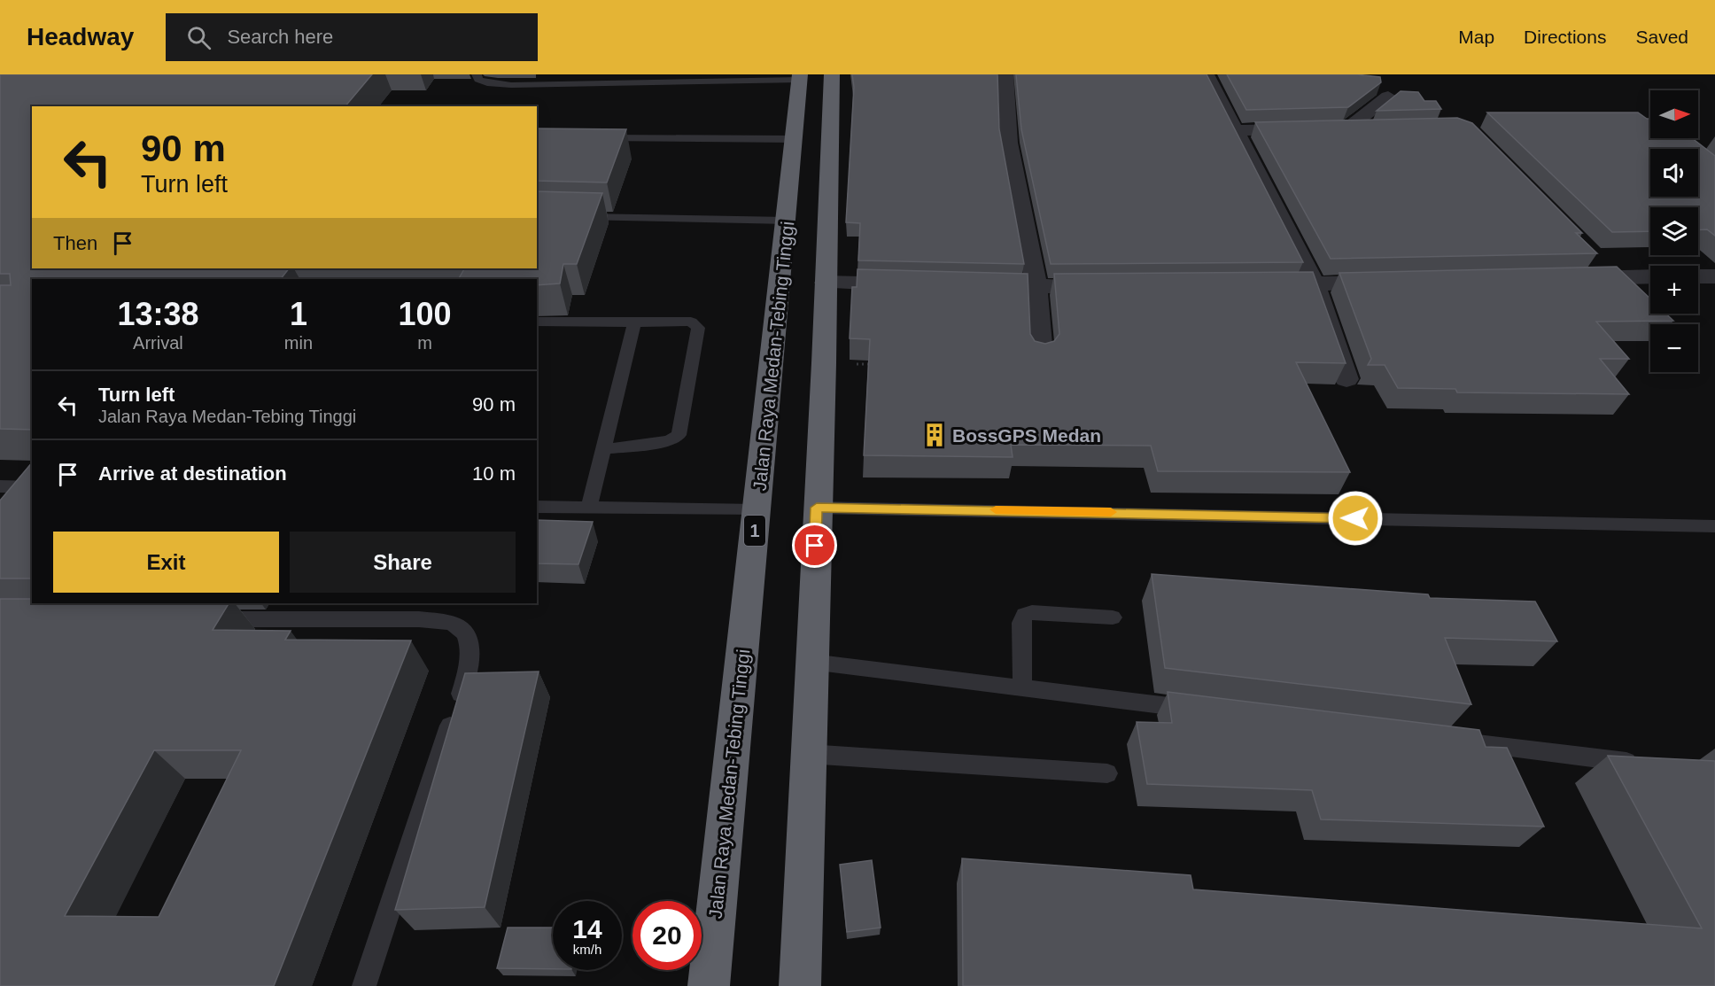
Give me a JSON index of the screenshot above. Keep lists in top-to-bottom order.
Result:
{
  "streets": {
    "highway": ["Jalan Raya Medan-Tebing Tinggi", "1"]
  },
  "places": {
    "building": ["BossGPS Medan"]
  },
  "north": "right",
  "page": {
    "header": "Headway",
    "search": "Search here",
    "nav": ["Map", "Directions", "Saved"],
    "map_buttons": ["+", "−"],
    "turn": ["90 m", "Turn left"],
    "then": "Then",
    "eta": [
      "13:38",
      "Arrival",
      "1",
      "min",
      "100",
      "m"
    ],
    "list": [
      {
        "name": "Turn left",
        "note": "Jalan Raya Medan-Tebing Tinggi",
        "value": "90 m"
      },
      {
        "name": "Arrive at destination",
        "value": "10 m"
      }
    ],
    "buttons": ["Exit", "Share"],
    "speed": "14 km/h",
    "limit": "20"
  }
}
